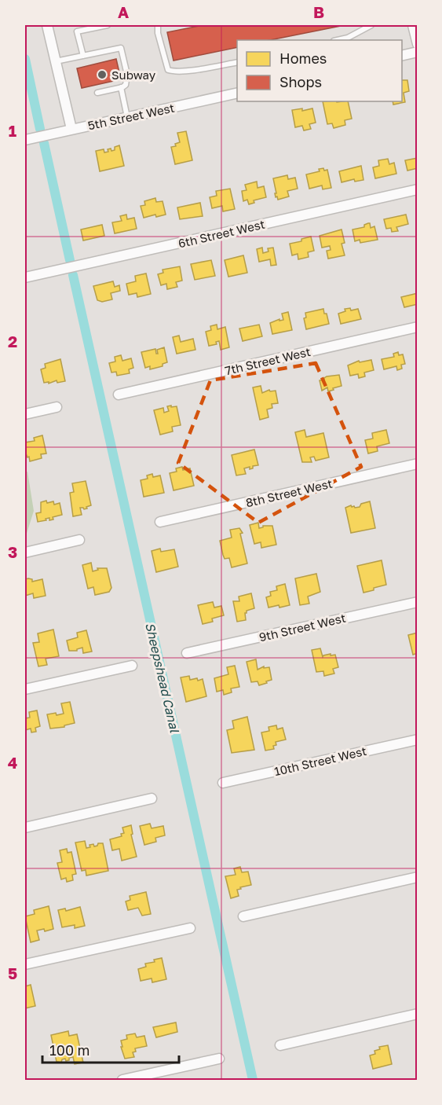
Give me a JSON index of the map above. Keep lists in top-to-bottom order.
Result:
{
  "streets": {
    "street": [
      "5th Street West",
      "6th Street West",
      "7th Street West",
      "8th Street West",
      "9th Street West",
      "10th Street West"
    ]
  },
  "water": ["Sheepshead Canal"],
  "places": ["Subway"],
  "legend": ["Homes", "Shops"],
  "scale_bar": "100 m",
  "grid": {
    "columns": ["A", "B"],
    "rows": [
      "1",
      "2",
      "3",
      "4",
      "5"
    ]
  }
}
